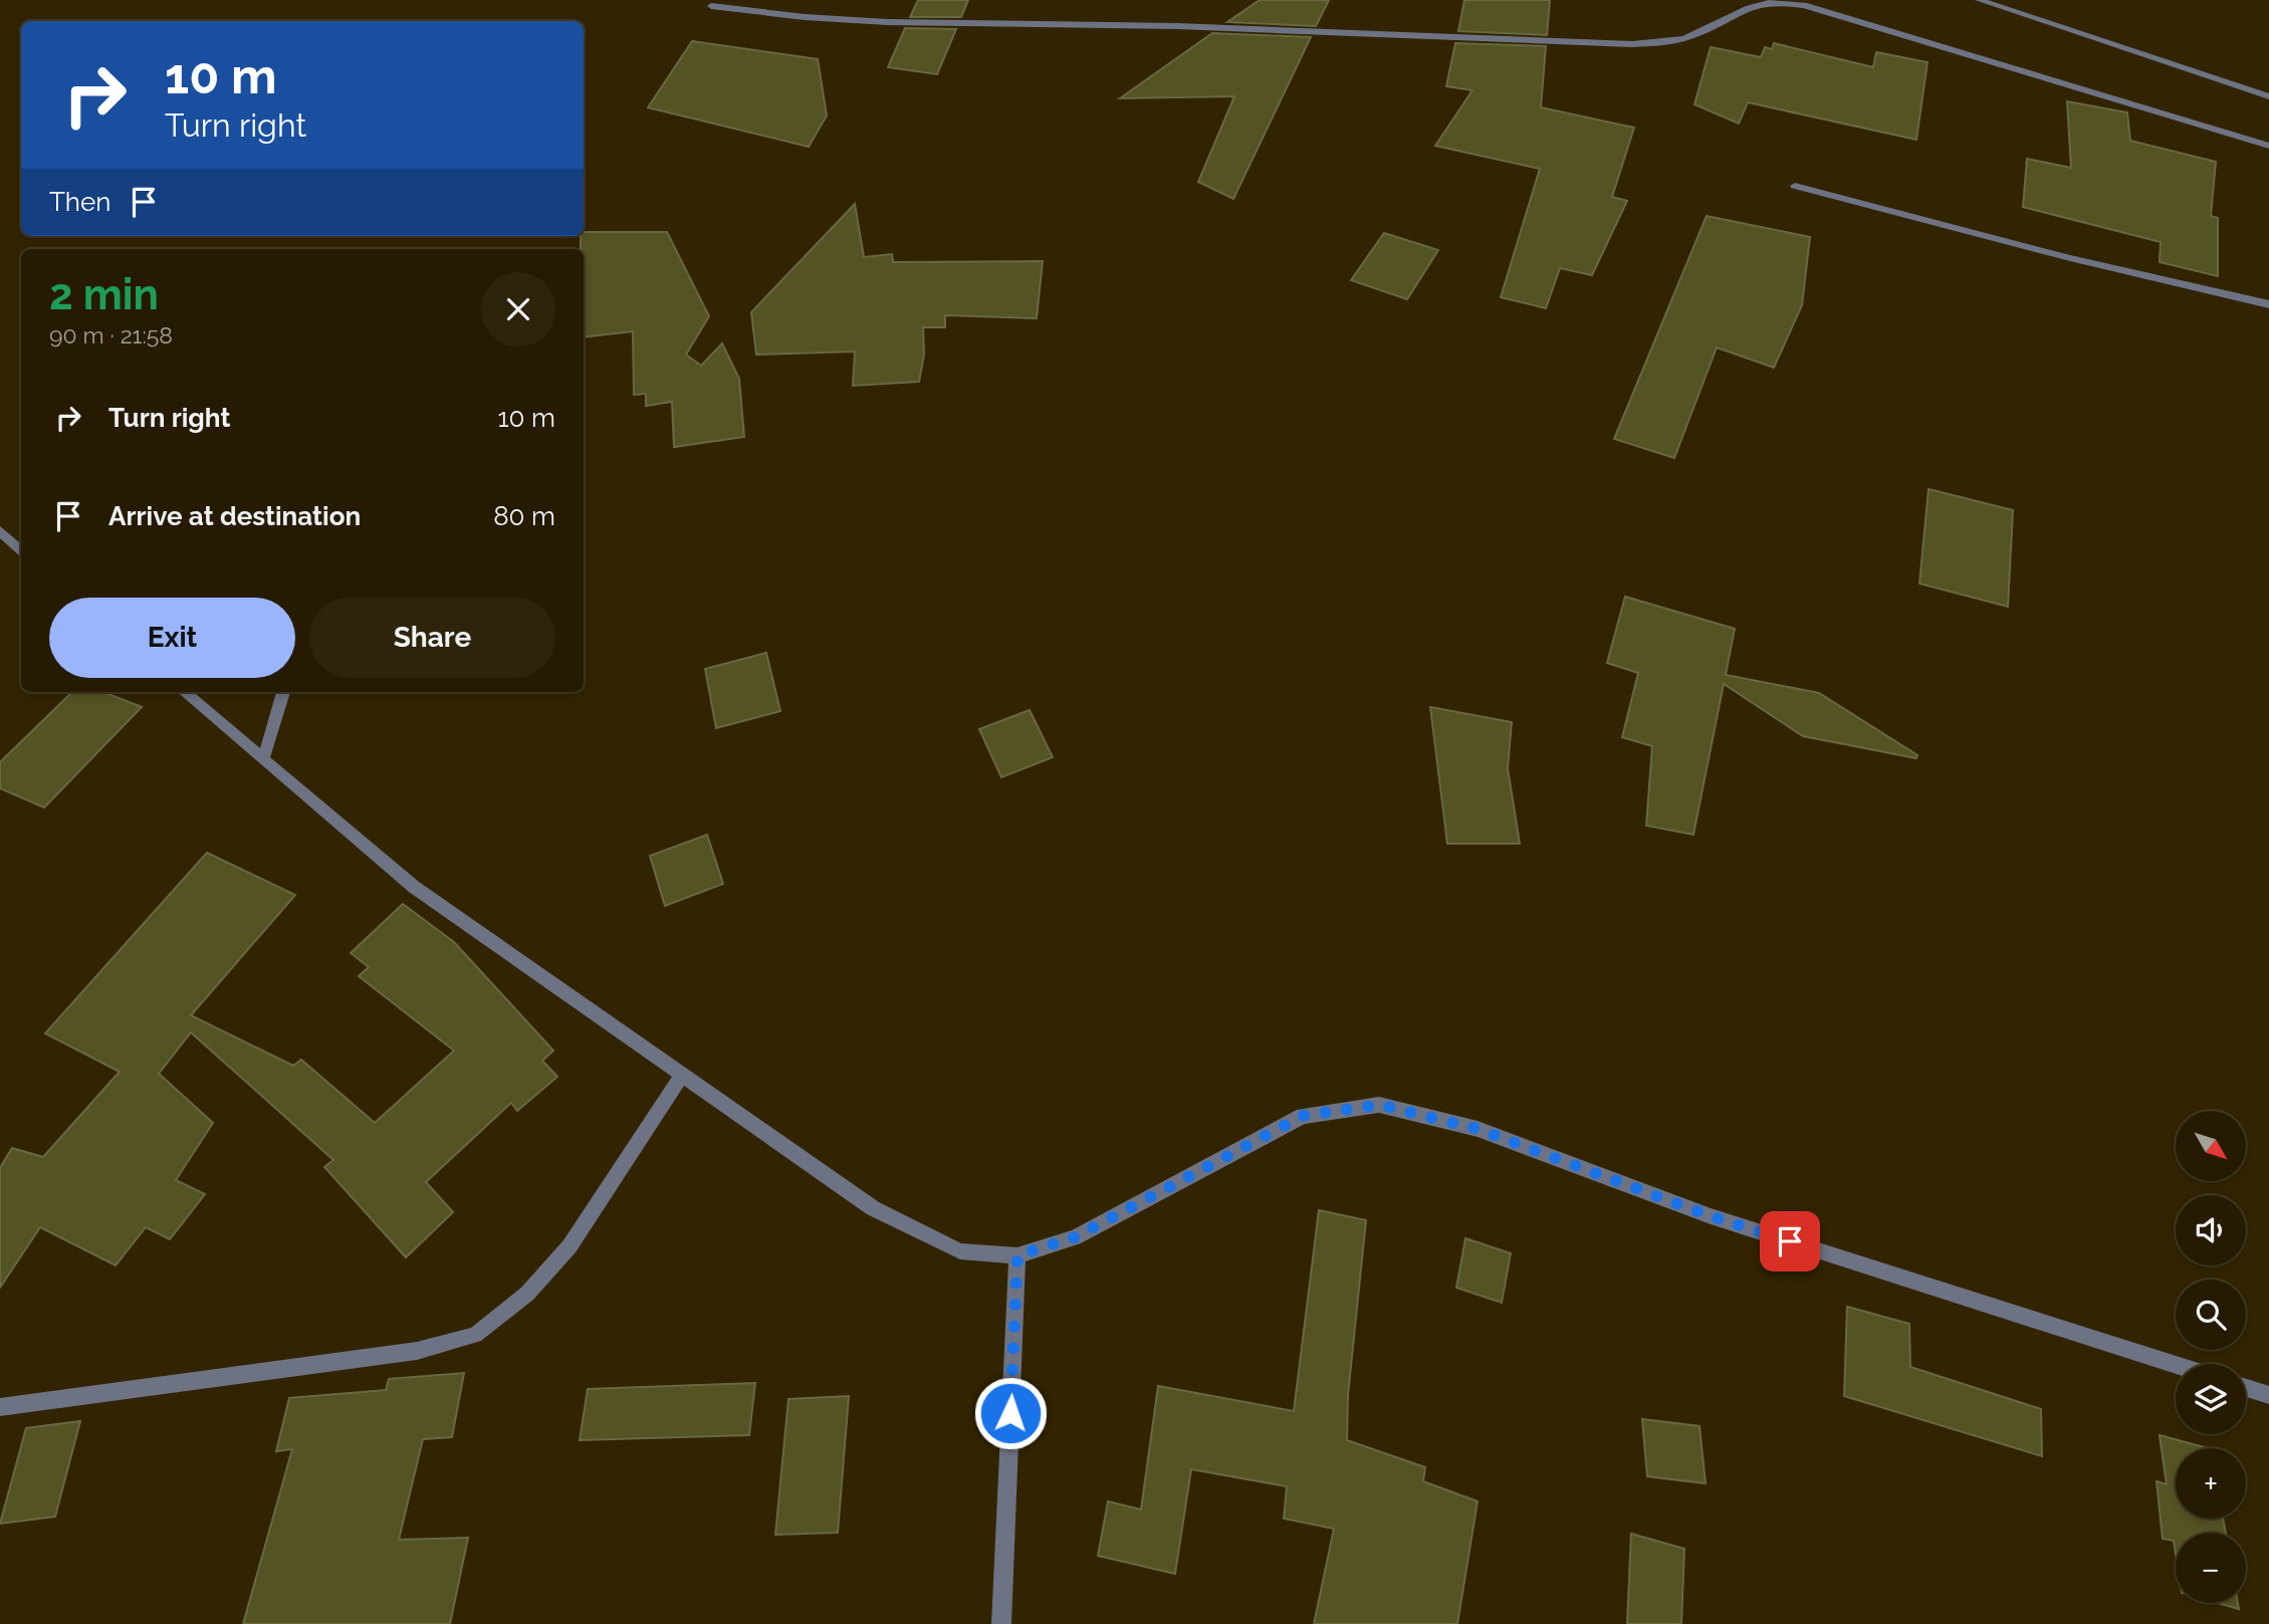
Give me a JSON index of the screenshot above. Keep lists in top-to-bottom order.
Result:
{
  "north": "bottom right",
  "page": {
    "turn": ["10 m", "Turn right"],
    "then": "Then",
    "heading": ["2 min", "90 m · 21:58"],
    "list": [
      {
        "name": "Turn right",
        "value": "10 m"
      },
      {
        "name": "Arrive at destination",
        "value": "80 m"
      }
    ],
    "buttons": ["Exit", "Share"],
    "map_buttons": ["+", "−"]
  }
}
